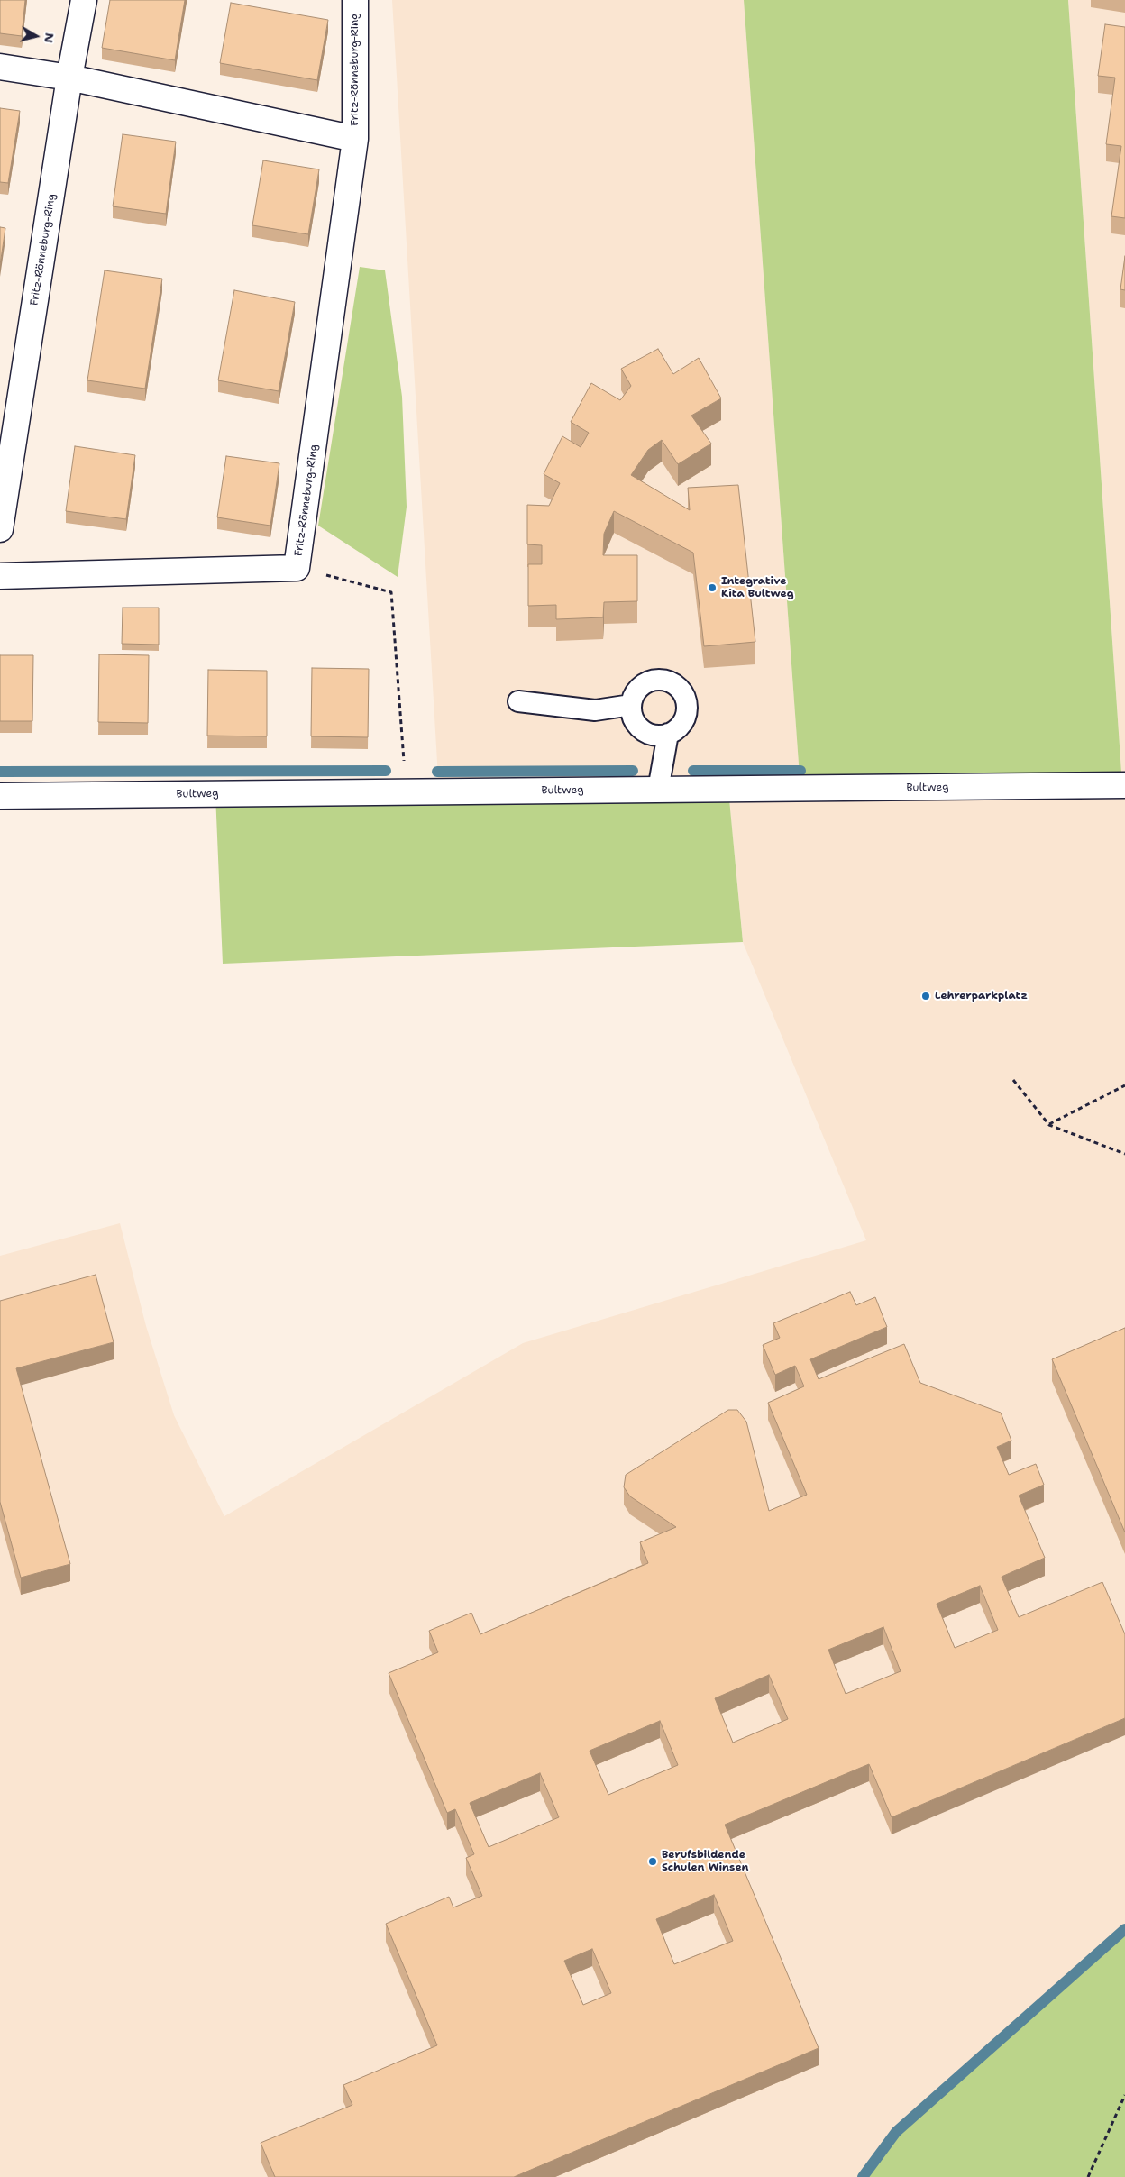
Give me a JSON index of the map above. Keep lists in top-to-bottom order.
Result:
{
  "streets": {
    "street": ["Fritz-Rönneburg-Ring", "Bultweg"]
  },
  "places": ["Integrative Kita Bultweg", "Lehrerparkplatz", "Berufsbildende Schulen Winsen"],
  "north": "right"
}
